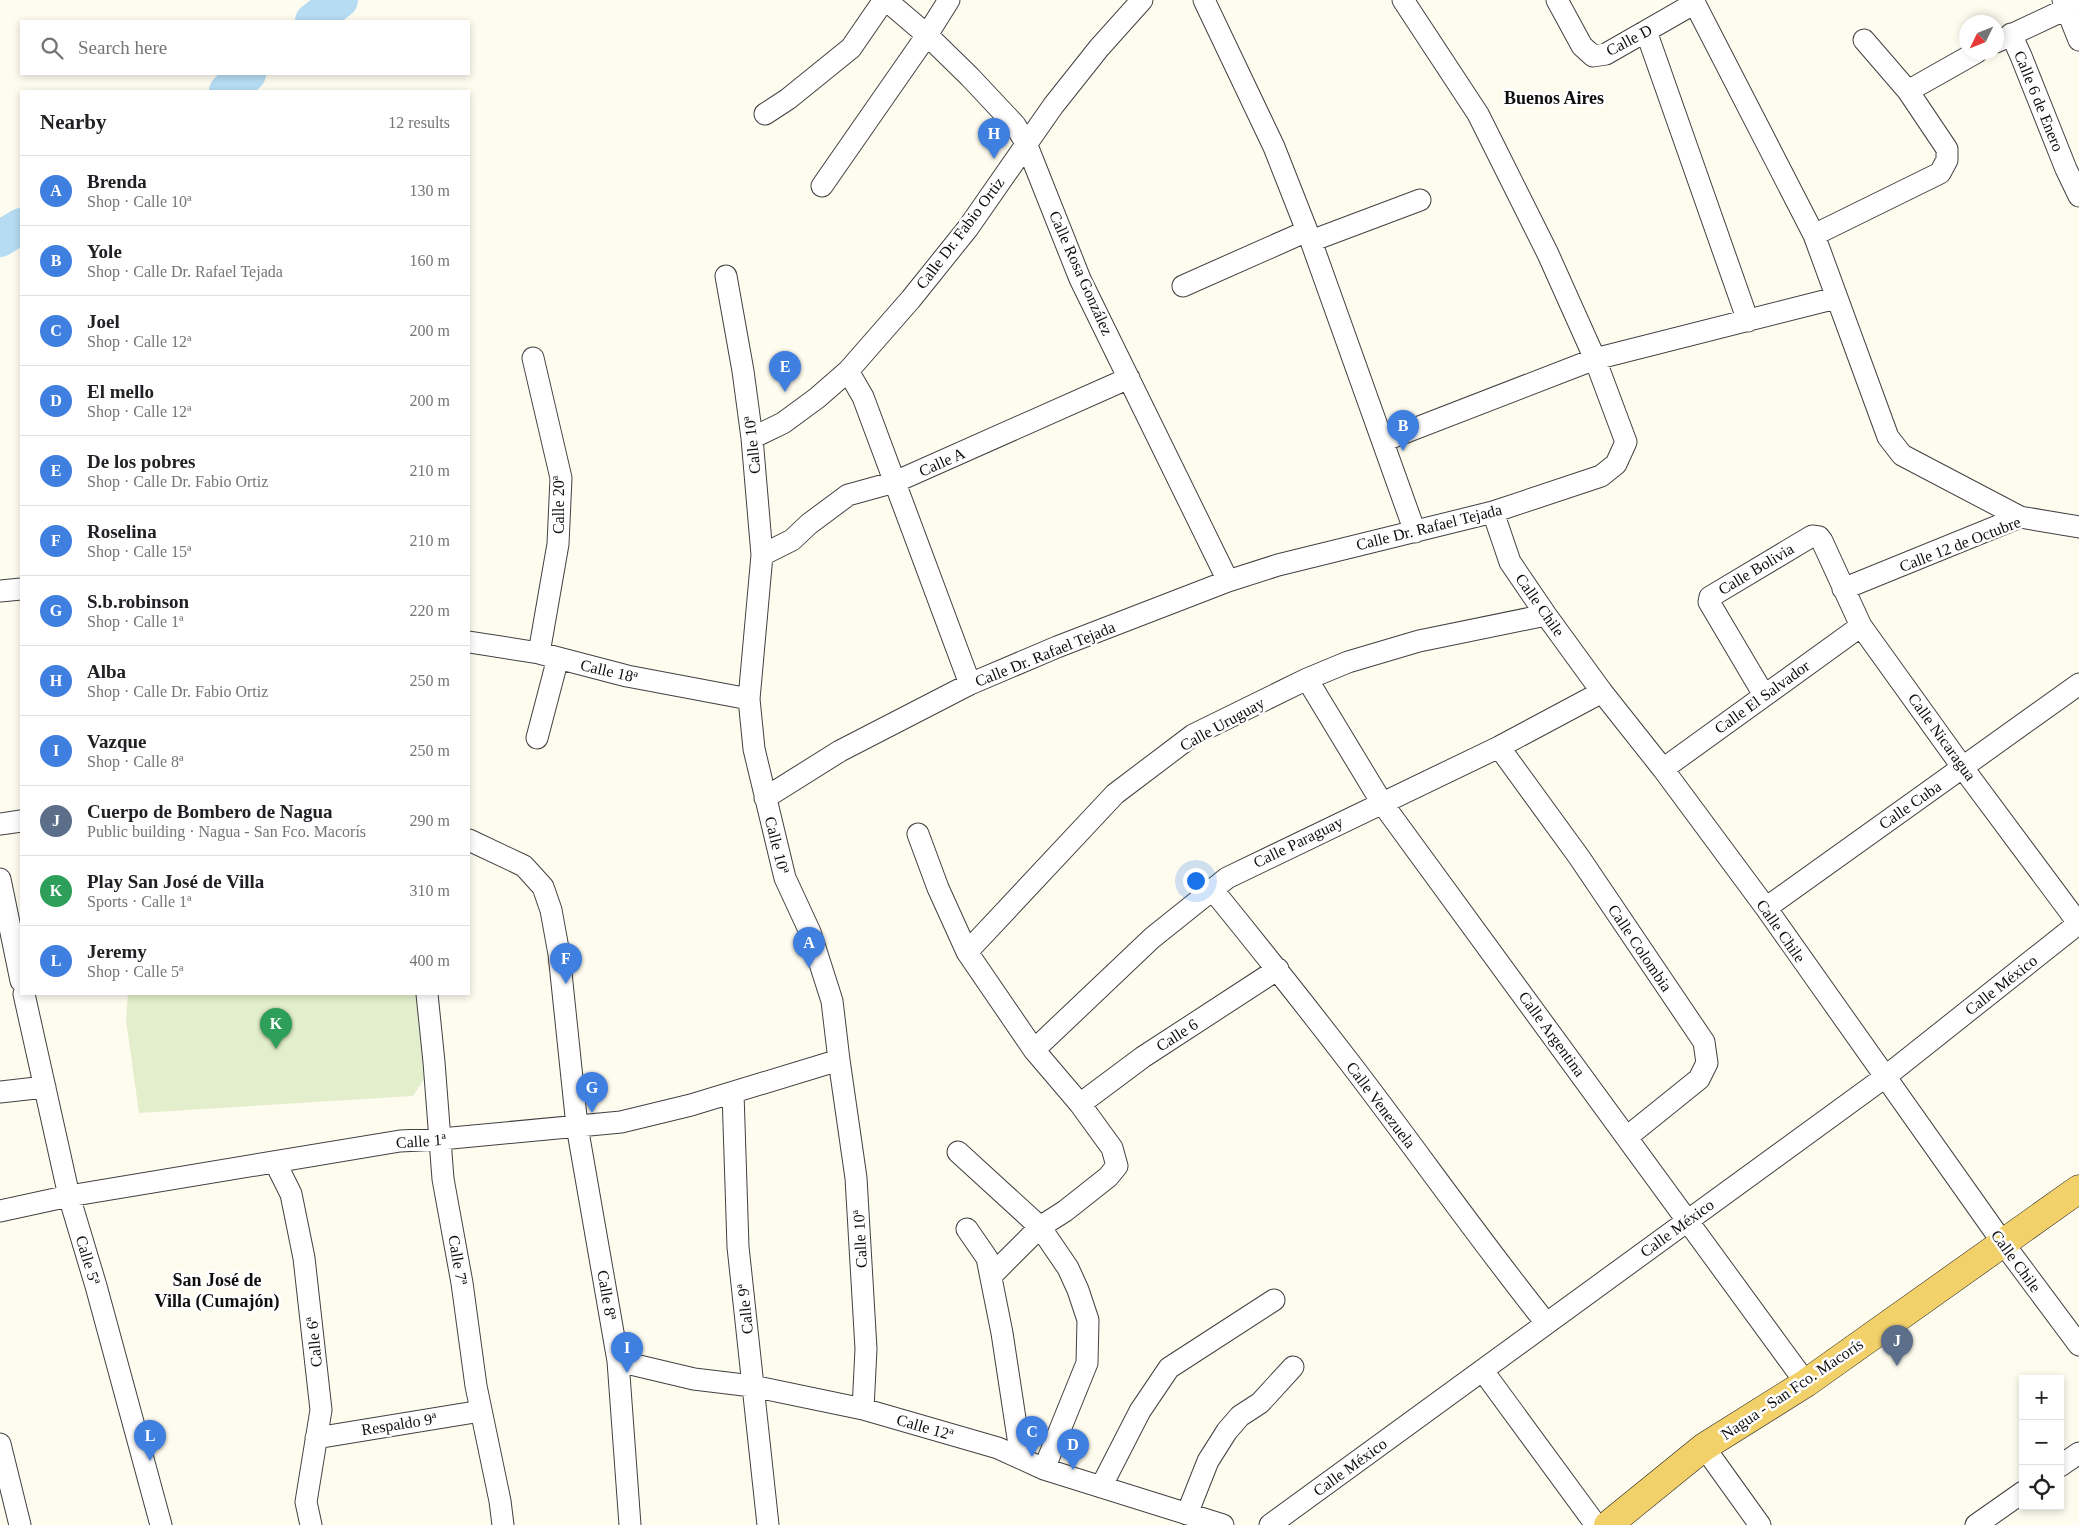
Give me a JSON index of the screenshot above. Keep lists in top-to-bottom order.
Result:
{
  "streets": {
    "main road": ["Nagua - San Fco. Macorís"],
    "street": [
      "Calle D",
      "Calle 6 de Enero",
      "Calle Dr. Fabio Ortiz",
      "Calle Rosa González",
      "Calle 10ª",
      "Calle A",
      "Calle 20ª",
      "Calle Dr. Rafael Tejada",
      "Calle 12 de Octubre",
      "Calle Bolivia",
      "Calle Chile",
      "Calle 18ª",
      "Calle El Salvador",
      "Calle Uruguay",
      "Calle Nicaragua",
      "Calle Cuba",
      "Calle Paraguay",
      "Calle Colombia",
      "Calle México",
      "Calle Argentina",
      "Calle 6",
      "Calle Venezuela",
      "Calle 1ª",
      "Calle 5ª",
      "Calle 7ª",
      "Calle 8ª",
      "Calle 9ª",
      "Calle 6ª",
      "Respaldo 9ª",
      "Calle 12ª"
    ]
  },
  "crossings": [
    ["Calle Dr. Fabio Ortiz", "Calle Rosa González"],
    ["Calle Dr. Fabio Ortiz", "Calle 10ª"],
    ["Calle Rosa González", "Calle A"],
    ["Calle Rosa González", "Calle Dr. Rafael Tejada"],
    ["Calle 10ª", "Calle A"],
    ["Calle 10ª", "Calle Dr. Rafael Tejada"],
    ["Calle 10ª", "Calle 18ª"],
    ["Calle 10ª", "Calle 1ª"],
    ["Calle 10ª", "Calle 12ª"],
    ["Calle 20ª", "Calle 18ª"],
    ["Calle Dr. Rafael Tejada", "Calle Chile"],
    ["Calle 12 de Octubre", "Calle Nicaragua"],
    ["Calle Bolivia", "Calle El Salvador"],
    ["Calle Bolivia", "Calle Nicaragua"],
    ["Calle Chile", "Calle El Salvador"],
    ["Calle Chile", "Calle Uruguay"],
    ["Calle Chile", "Calle Cuba"],
    ["Calle Chile", "Calle Paraguay"],
    ["Calle Chile", "Calle México"],
    ["Calle Chile", "Nagua - San Fco. Macorís"],
    ["Calle El Salvador", "Calle Nicaragua"],
    ["Calle Uruguay", "Calle Argentina"],
    ["Calle Nicaragua", "Calle Cuba"],
    ["Calle Nicaragua", "Calle México"],
    ["Calle Paraguay", "Calle Colombia"],
    ["Calle Paraguay", "Calle Argentina"],
    ["Calle Paraguay", "Calle Venezuela"],
    ["Calle Colombia", "Calle Argentina"],
    ["Calle México", "Calle Argentina"],
    ["Calle México", "Calle Venezuela"],
    ["Calle Argentina", "Nagua - San Fco. Macorís"],
    ["Calle 6", "Calle Venezuela"],
    ["Calle 1ª", "Calle 5ª"],
    ["Calle 1ª", "Calle 7ª"],
    ["Calle 1ª", "Calle 8ª"],
    ["Calle 1ª", "Calle 9ª"],
    ["Calle 1ª", "Calle 6ª"],
    ["Calle 7ª", "Respaldo 9ª"],
    ["Calle 8ª", "Calle 12ª"],
    ["Calle 9ª", "Calle 12ª"],
    ["Calle 6ª", "Respaldo 9ª"]
  ],
  "districts": ["Buenos Aires", "San José de Villa (Cumajón)"],
  "north": "bottom left",
  "page": {
    "search": "Search here",
    "heading": ["Nearby", "12 results"],
    "pins": [
      "H",
      "E",
      "B",
      "A",
      "F",
      "K",
      "G",
      "J",
      "I",
      "C",
      "L",
      "D"
    ],
    "list": [
      {
        "mark": "A",
        "name": "Brenda",
        "note": "Shop · Calle 10ª",
        "value": "130 m"
      },
      {
        "mark": "B",
        "name": "Yole",
        "note": "Shop · Calle Dr. Rafael Tejada",
        "value": "160 m"
      },
      {
        "mark": "C",
        "name": "Joel",
        "note": "Shop · Calle 12ª",
        "value": "200 m"
      },
      {
        "mark": "D",
        "name": "El mello",
        "note": "Shop · Calle 12ª",
        "value": "200 m"
      },
      {
        "mark": "E",
        "name": "De los pobres",
        "note": "Shop · Calle Dr. Fabio Ortiz",
        "value": "210 m"
      },
      {
        "mark": "F",
        "name": "Roselina",
        "note": "Shop · Calle 15ª",
        "value": "210 m"
      },
      {
        "mark": "G",
        "name": "S.b.robinson",
        "note": "Shop · Calle 1ª",
        "value": "220 m"
      },
      {
        "mark": "H",
        "name": "Alba",
        "note": "Shop · Calle Dr. Fabio Ortiz",
        "value": "250 m"
      },
      {
        "mark": "I",
        "name": "Vazque",
        "note": "Shop · Calle 8ª",
        "value": "250 m"
      },
      {
        "mark": "J",
        "name": "Cuerpo de Bombero de Nagua",
        "note": "Public building · Nagua - San Fco. Macorís",
        "value": "290 m"
      },
      {
        "mark": "K",
        "name": "Play San José de Villa",
        "note": "Sports · Calle 1ª",
        "value": "310 m"
      },
      {
        "mark": "L",
        "name": "Jeremy",
        "note": "Shop · Calle 5ª",
        "value": "400 m"
      }
    ],
    "map_buttons": ["+", "−"]
  }
}
